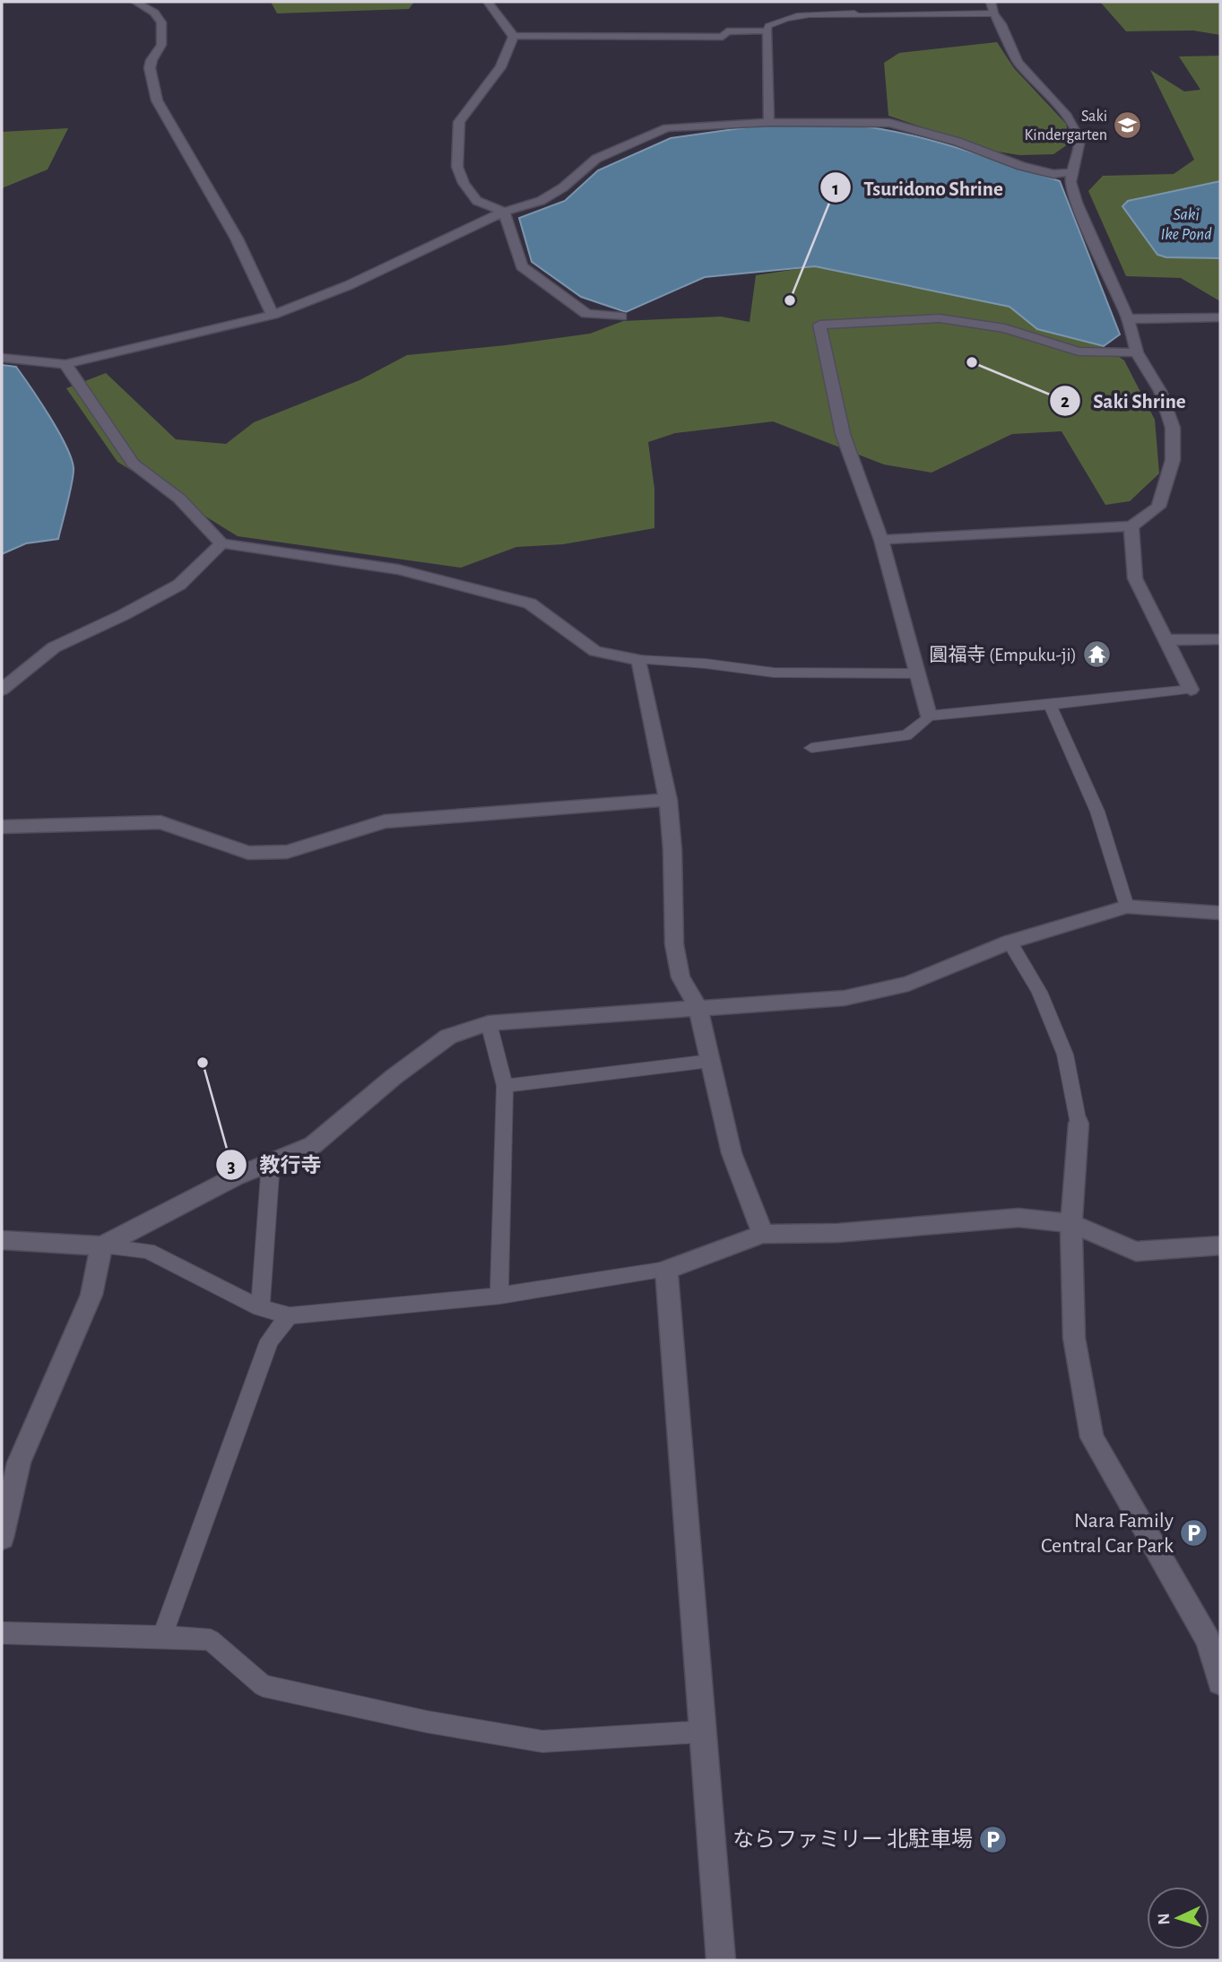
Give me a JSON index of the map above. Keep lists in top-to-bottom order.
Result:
{
  "water": ["Saki Ike Pond"],
  "places": {
    "school or university": ["Saki Kindergarten"],
    "other": ["Tsuridono Shrine", "Saki Shrine", "教行寺"],
    "temple": ["圓福寺 (Empuku-ji)"],
    "parking": ["Nara Family Central Car Park", "ならファミリー 北駐車場"]
  },
  "north": "left"
}
